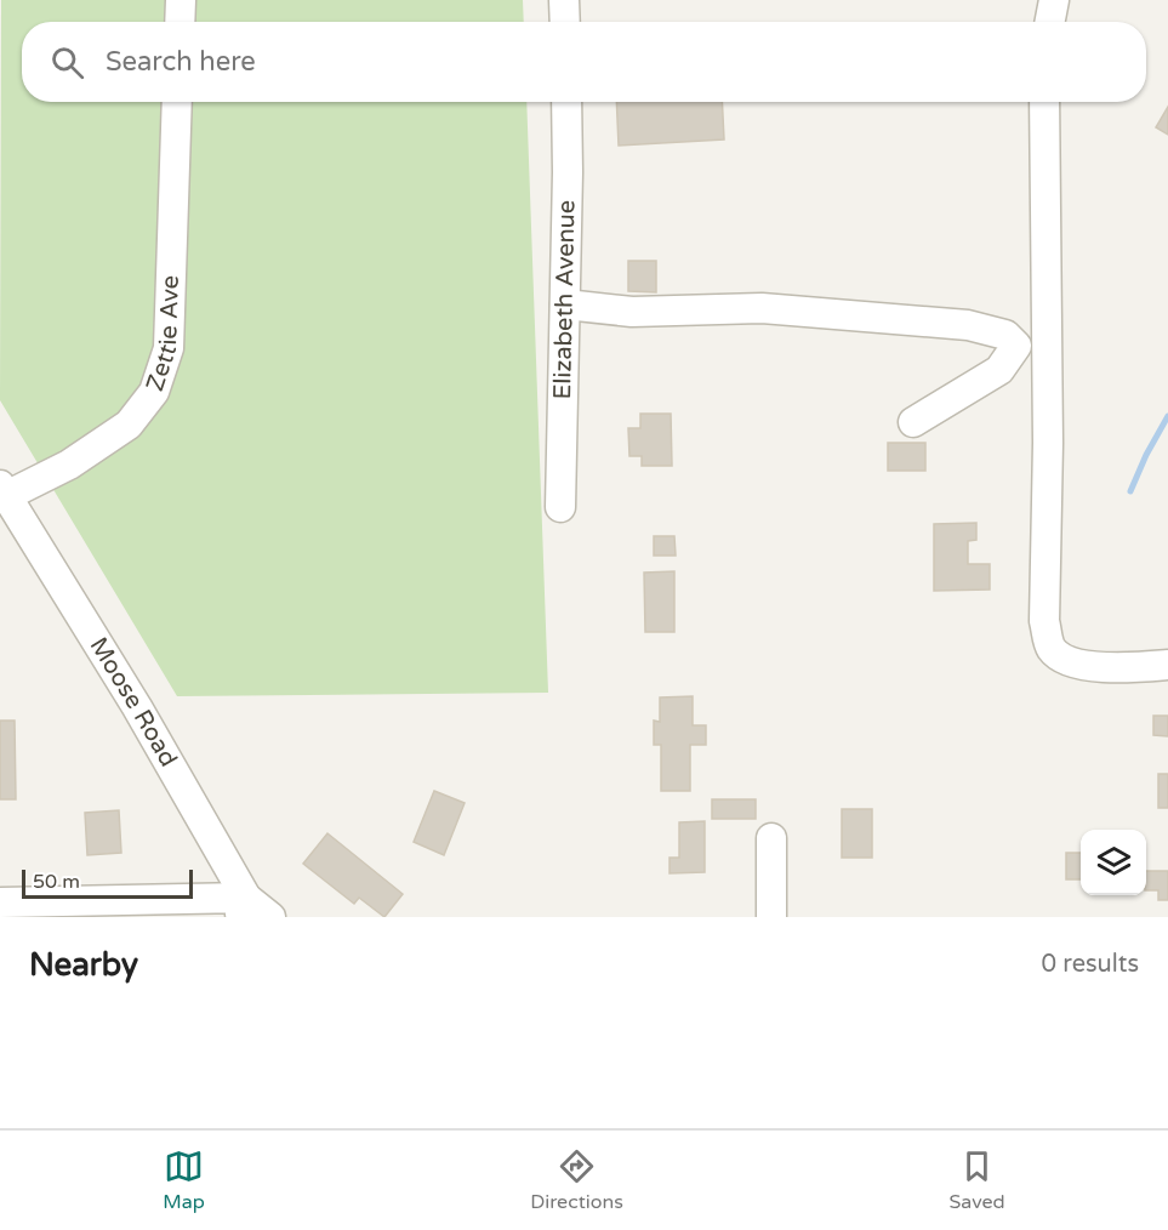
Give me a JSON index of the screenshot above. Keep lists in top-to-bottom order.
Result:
{
  "streets": {
    "street": ["Elizabeth Avenue", "Zettie Ave", "Moose Road"]
  },
  "crossings": [
    ["Zettie Ave", "Moose Road"]
  ],
  "scale_bar": "50 m",
  "page": {
    "search": "Search here",
    "scale": "50 m",
    "heading": ["Nearby", "0 results"],
    "nav": ["Map", "Directions", "Saved"]
  }
}
